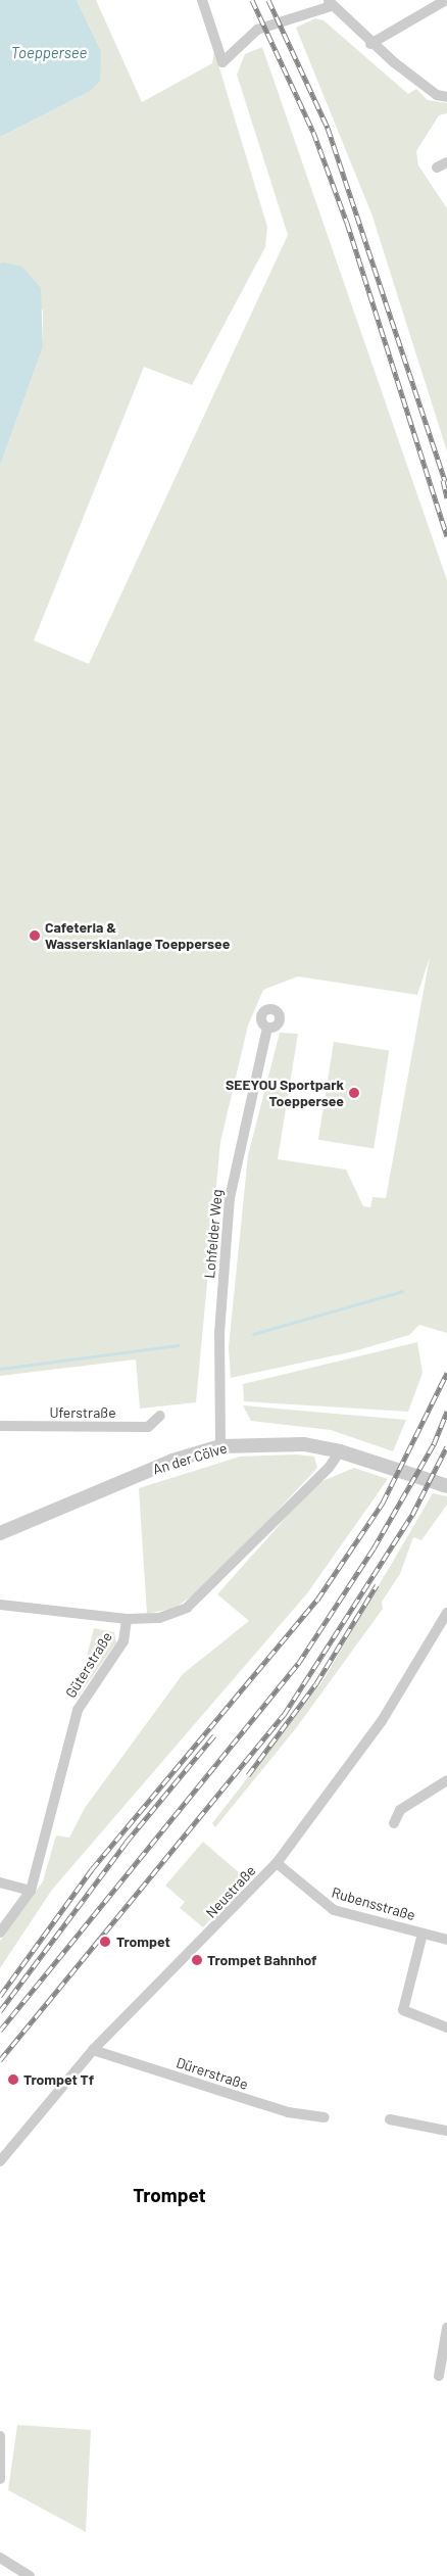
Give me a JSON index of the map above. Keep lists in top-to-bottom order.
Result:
{
  "streets": {
    "street": [
      "Lohfelder Weg",
      "Uferstraße",
      "An der Cölve",
      "Güterstraße",
      "Neustraße",
      "Rubensstraße",
      "Dürerstraße"
    ]
  },
  "crossings": [
    ["Lohfelder Weg", "An der Cölve"],
    ["Neustraße", "Rubensstraße"],
    ["Neustraße", "Dürerstraße"]
  ],
  "districts": ["Trompet"],
  "water": ["Toeppersee"],
  "places": [
    "Cafeteria & Wasserskianlage Toeppersee",
    "SEEYOU Sportpark Toeppersee",
    "Trompet",
    "Trompet Bahnhof",
    "Trompet Tf"
  ]
}
